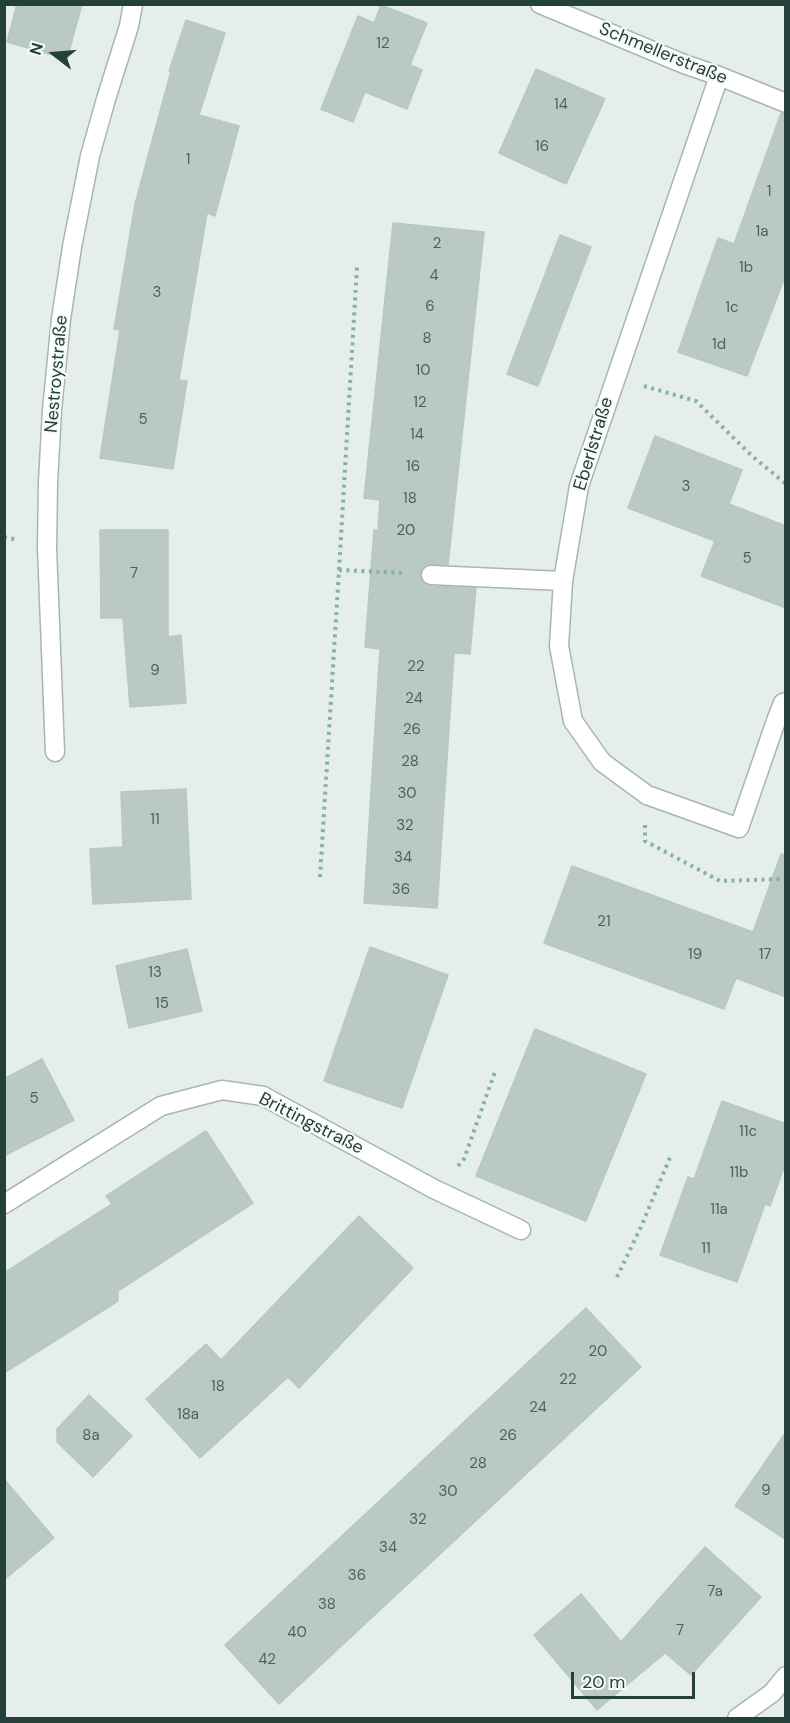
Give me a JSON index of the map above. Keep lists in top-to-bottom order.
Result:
{
  "streets": {
    "street": [
      "Schmellerstraße",
      "Nestroystraße",
      "Eberlstraße",
      "Brittingstraße"
    ]
  },
  "crossings": [
    ["Schmellerstraße", "Eberlstraße"]
  ],
  "house_numbers": [
    "12",
    "14",
    "16",
    "1",
    "1",
    "1a",
    "2",
    "1b",
    "4",
    "3",
    "6",
    "1c",
    "8",
    "1d",
    "10",
    "12",
    "5",
    "14",
    "16",
    "3",
    "18",
    "20",
    "5",
    "7",
    "22",
    "9",
    "24",
    "26",
    "28",
    "30",
    "11",
    "32",
    "34",
    "36",
    "21",
    "19",
    "17",
    "13",
    "15",
    "5",
    "11c",
    "11b",
    "11a",
    "11",
    "20",
    "22",
    "18",
    "24",
    "18a",
    "8a",
    "26",
    "28",
    "9",
    "30",
    "32",
    "34",
    "36",
    "7a",
    "38",
    "7",
    "40",
    "42"
  ],
  "scale_bar": "20 m",
  "north": "left"
}
